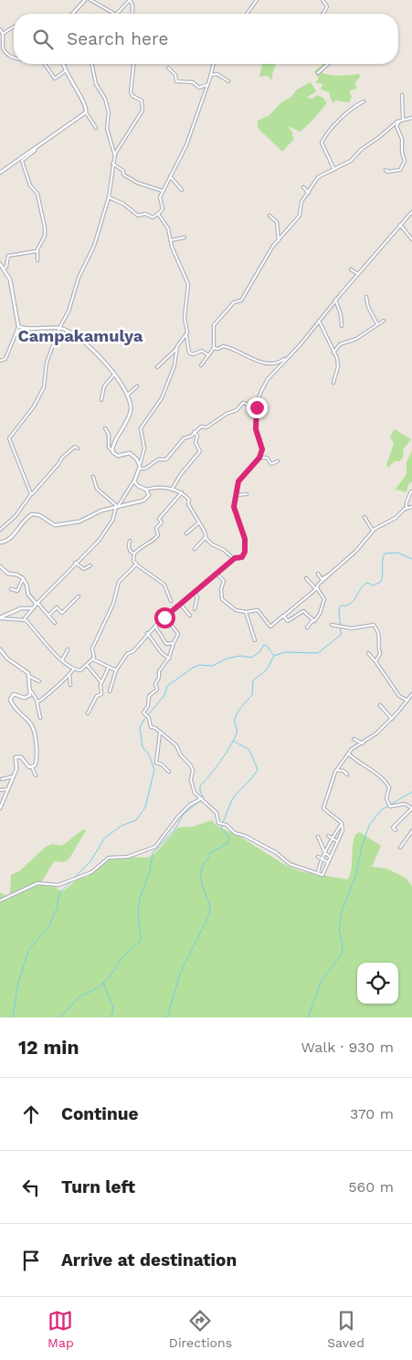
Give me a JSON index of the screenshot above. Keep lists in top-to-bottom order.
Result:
{
  "districts": ["Campakamulya"],
  "page": {
    "search": "Search here",
    "heading": ["12 min", "Walk · 930 m"],
    "list": [
      ["Continue", "370 m"],
      ["Turn left", "560 m"],
      "Arrive at destination"
    ],
    "nav": ["Map", "Directions", "Saved"]
  }
}
